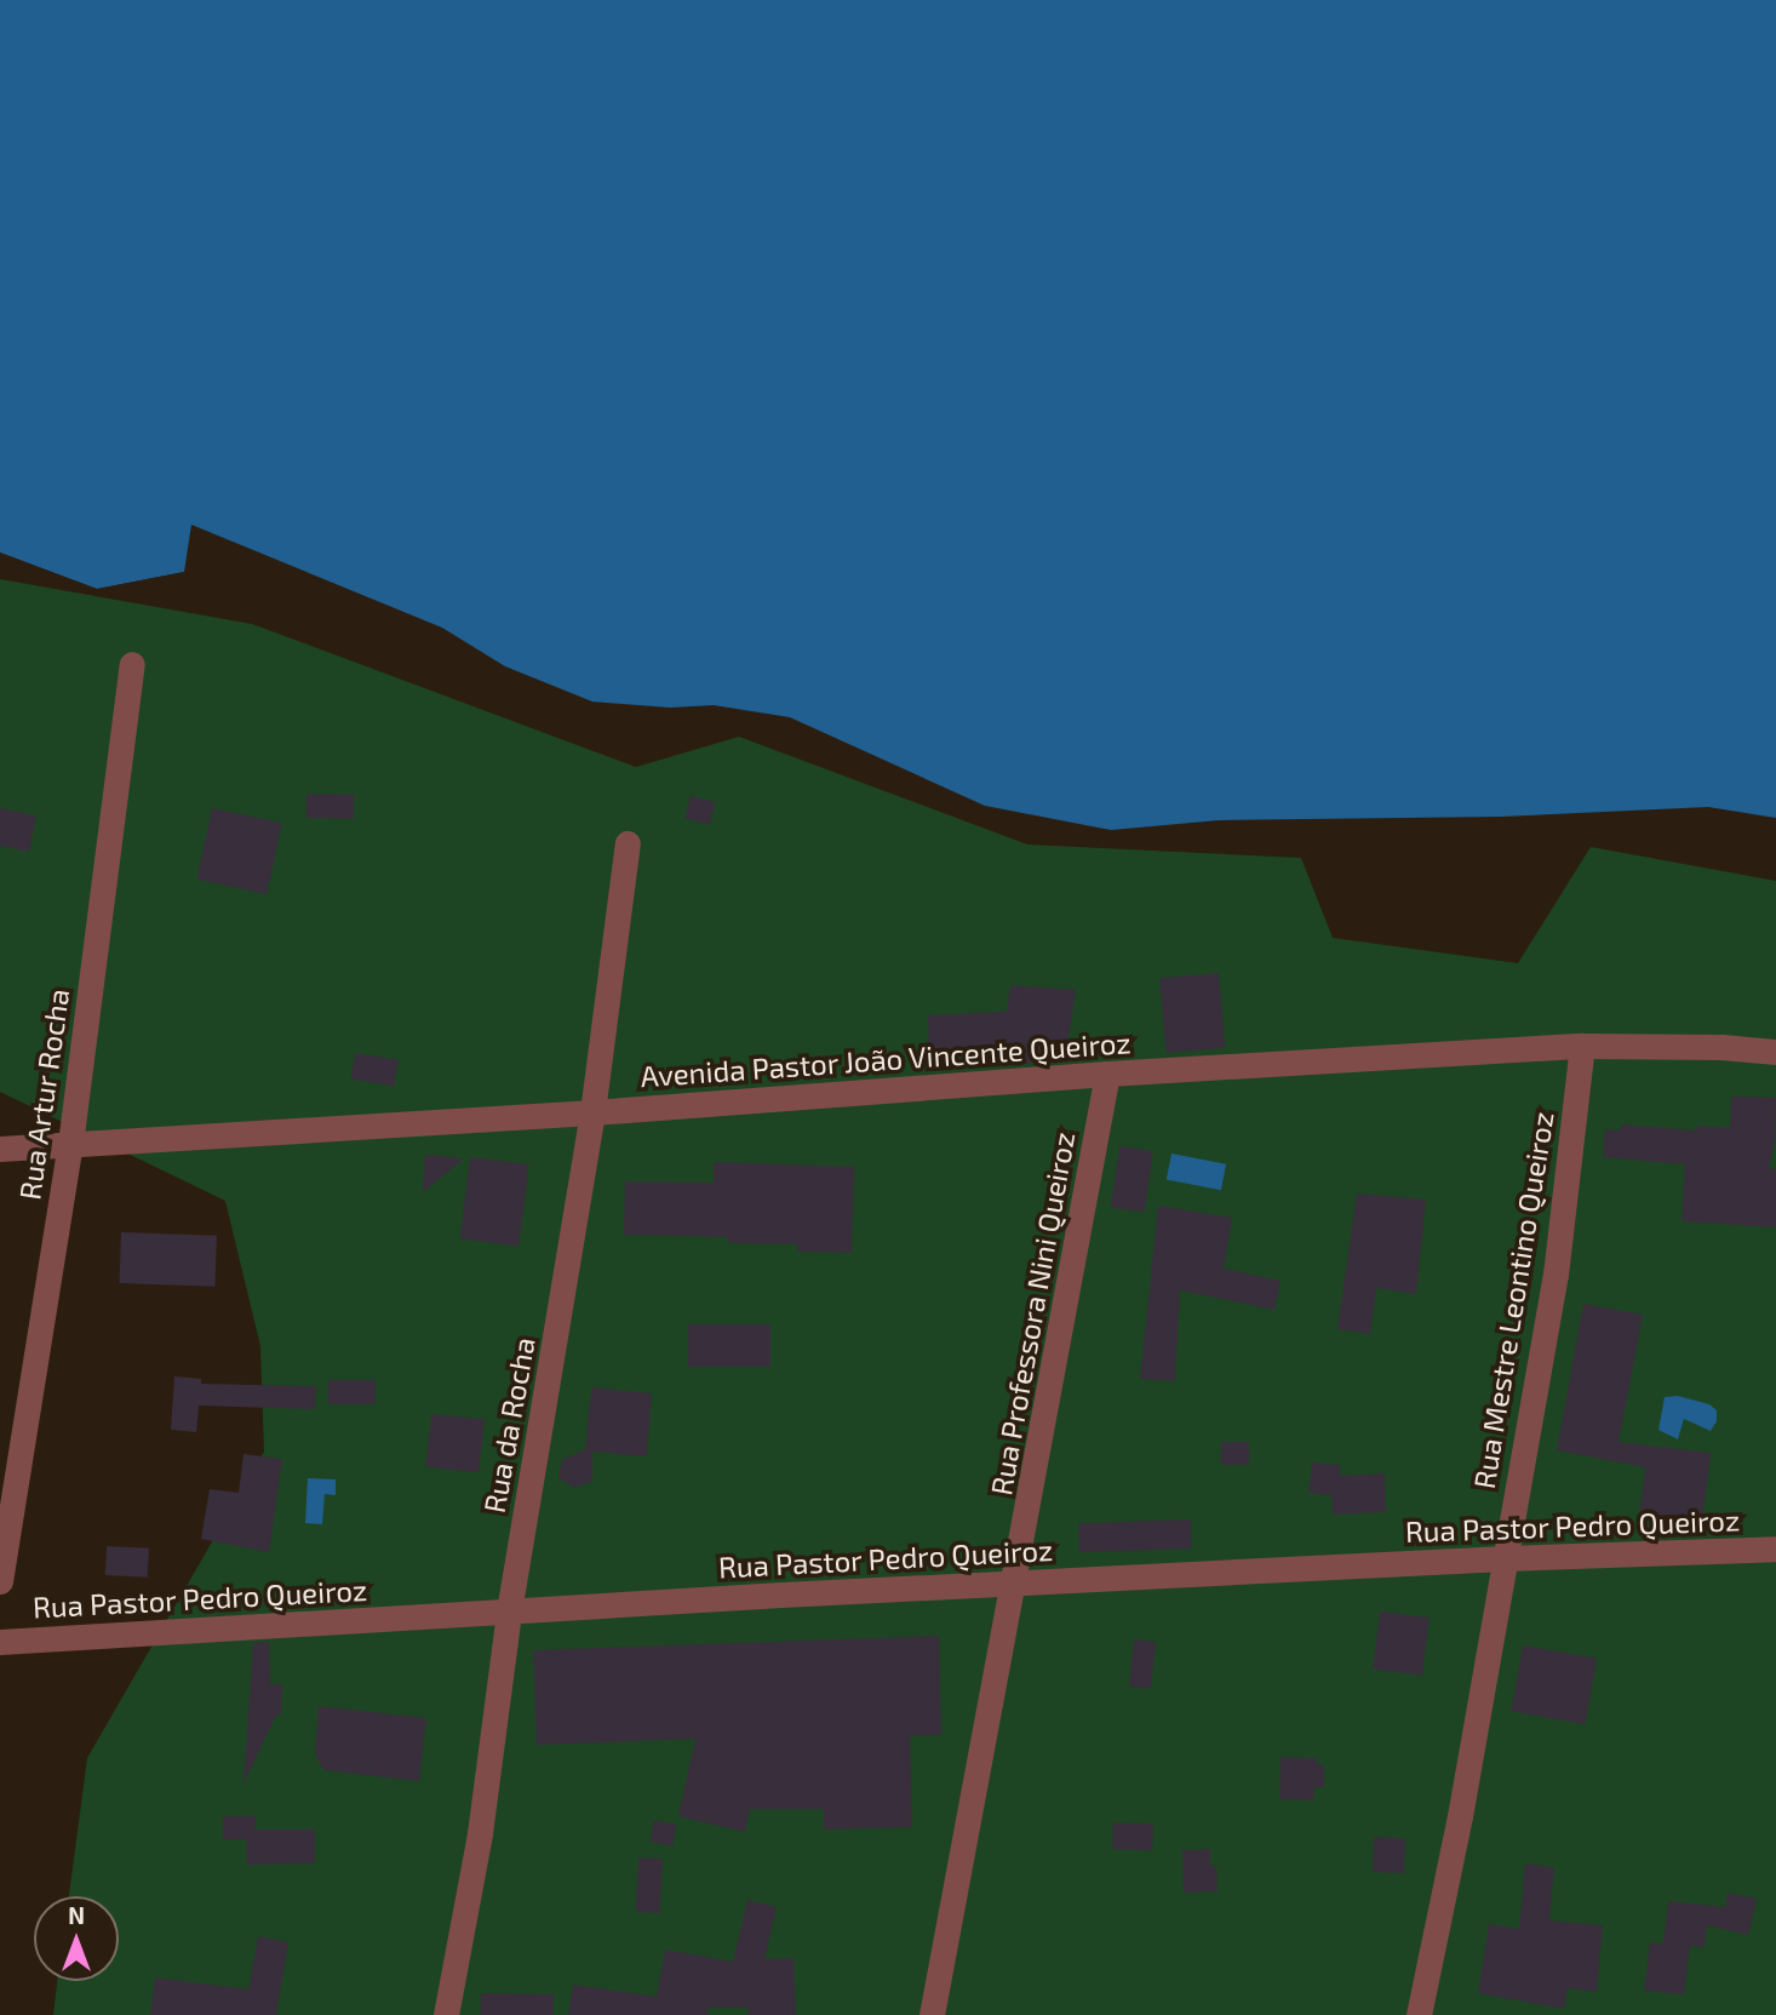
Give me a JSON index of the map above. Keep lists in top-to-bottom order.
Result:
{
  "streets": {
    "street": [
      "Avenida Pastor João Vincente Queiroz",
      "Rua Artur Rocha",
      "Rua Mestre Leontino Queiroz",
      "Rua Professora Nini Queiroz",
      "Rua da Rocha",
      "Rua Pastor Pedro Queiroz"
    ]
  },
  "crossings": [
    ["Avenida Pastor João Vincente Queiroz", "Rua Artur Rocha"],
    ["Avenida Pastor João Vincente Queiroz", "Rua Mestre Leontino Queiroz"],
    ["Avenida Pastor João Vincente Queiroz", "Rua Professora Nini Queiroz"],
    ["Avenida Pastor João Vincente Queiroz", "Rua da Rocha"],
    ["Rua Mestre Leontino Queiroz", "Rua Pastor Pedro Queiroz"],
    ["Rua Professora Nini Queiroz", "Rua Pastor Pedro Queiroz"],
    ["Rua da Rocha", "Rua Pastor Pedro Queiroz"]
  ],
  "north": "top"
}
